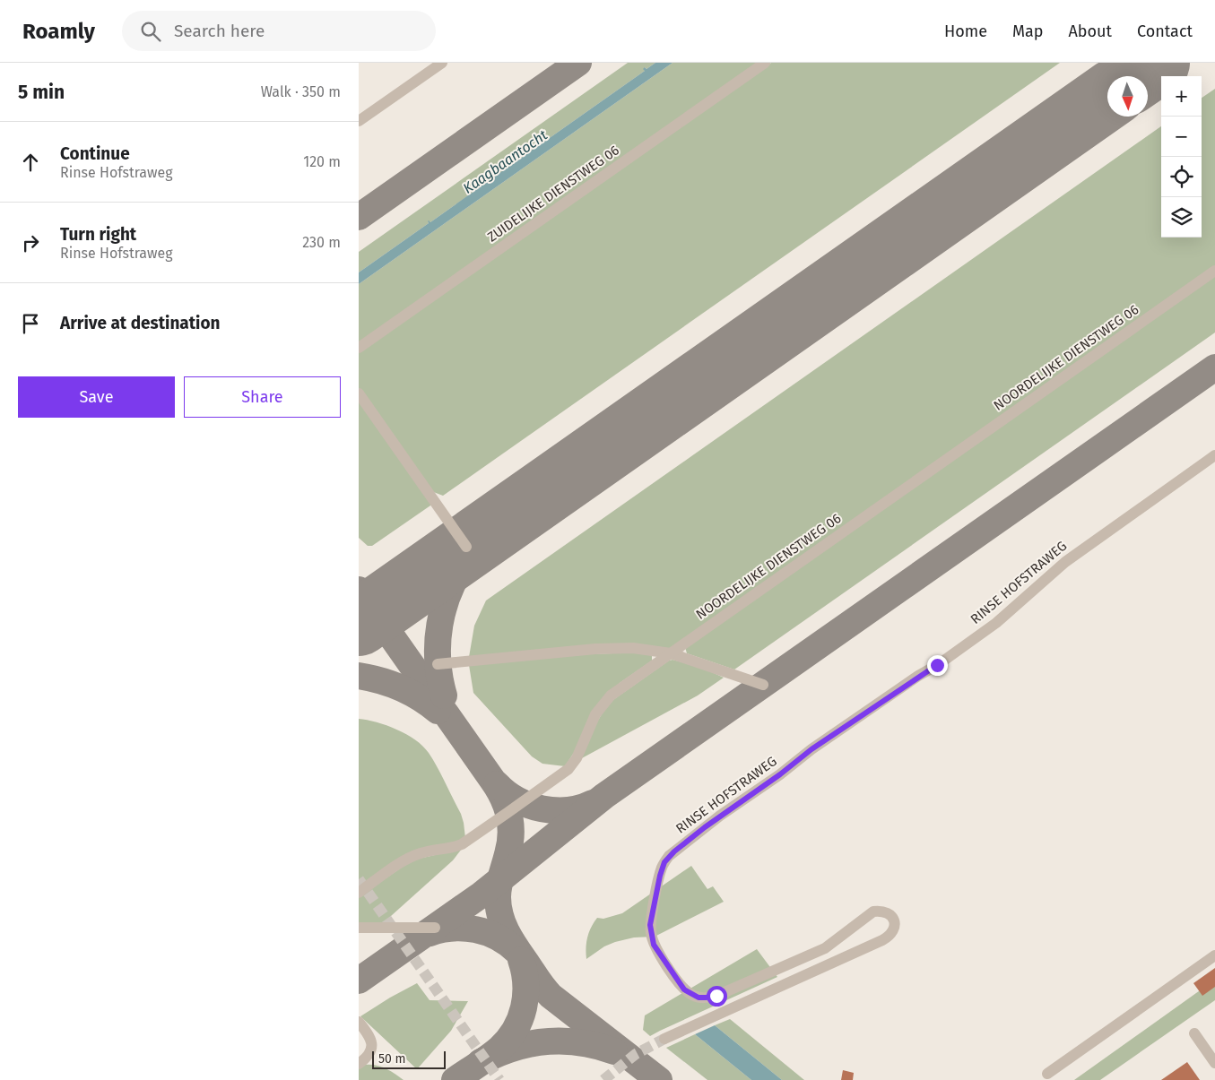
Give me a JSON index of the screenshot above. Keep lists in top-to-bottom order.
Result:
{
  "streets": {
    "lane": ["ZUIDELIJKE DIENSTWEG 06", "NOORDELIJKE DIENSTWEG 06", "RINSE HOFSTRAWEG"]
  },
  "water": ["Kaagbaantocht"],
  "scale_bar": "50 m",
  "north": "bottom",
  "page": {
    "header": "Roamly",
    "search": "Search here",
    "nav": [
      "Home",
      "Map",
      "About",
      "Contact"
    ],
    "heading": ["5 min", "Walk · 350 m"],
    "map_buttons": ["+", "−"],
    "list": [
      ["Continue", "Rinse Hofstraweg", "120 m"],
      ["Turn right", "Rinse Hofstraweg", "230 m"],
      "Arrive at destination"
    ],
    "buttons": ["Save", "Share"],
    "scale": "50 m"
  }
}
